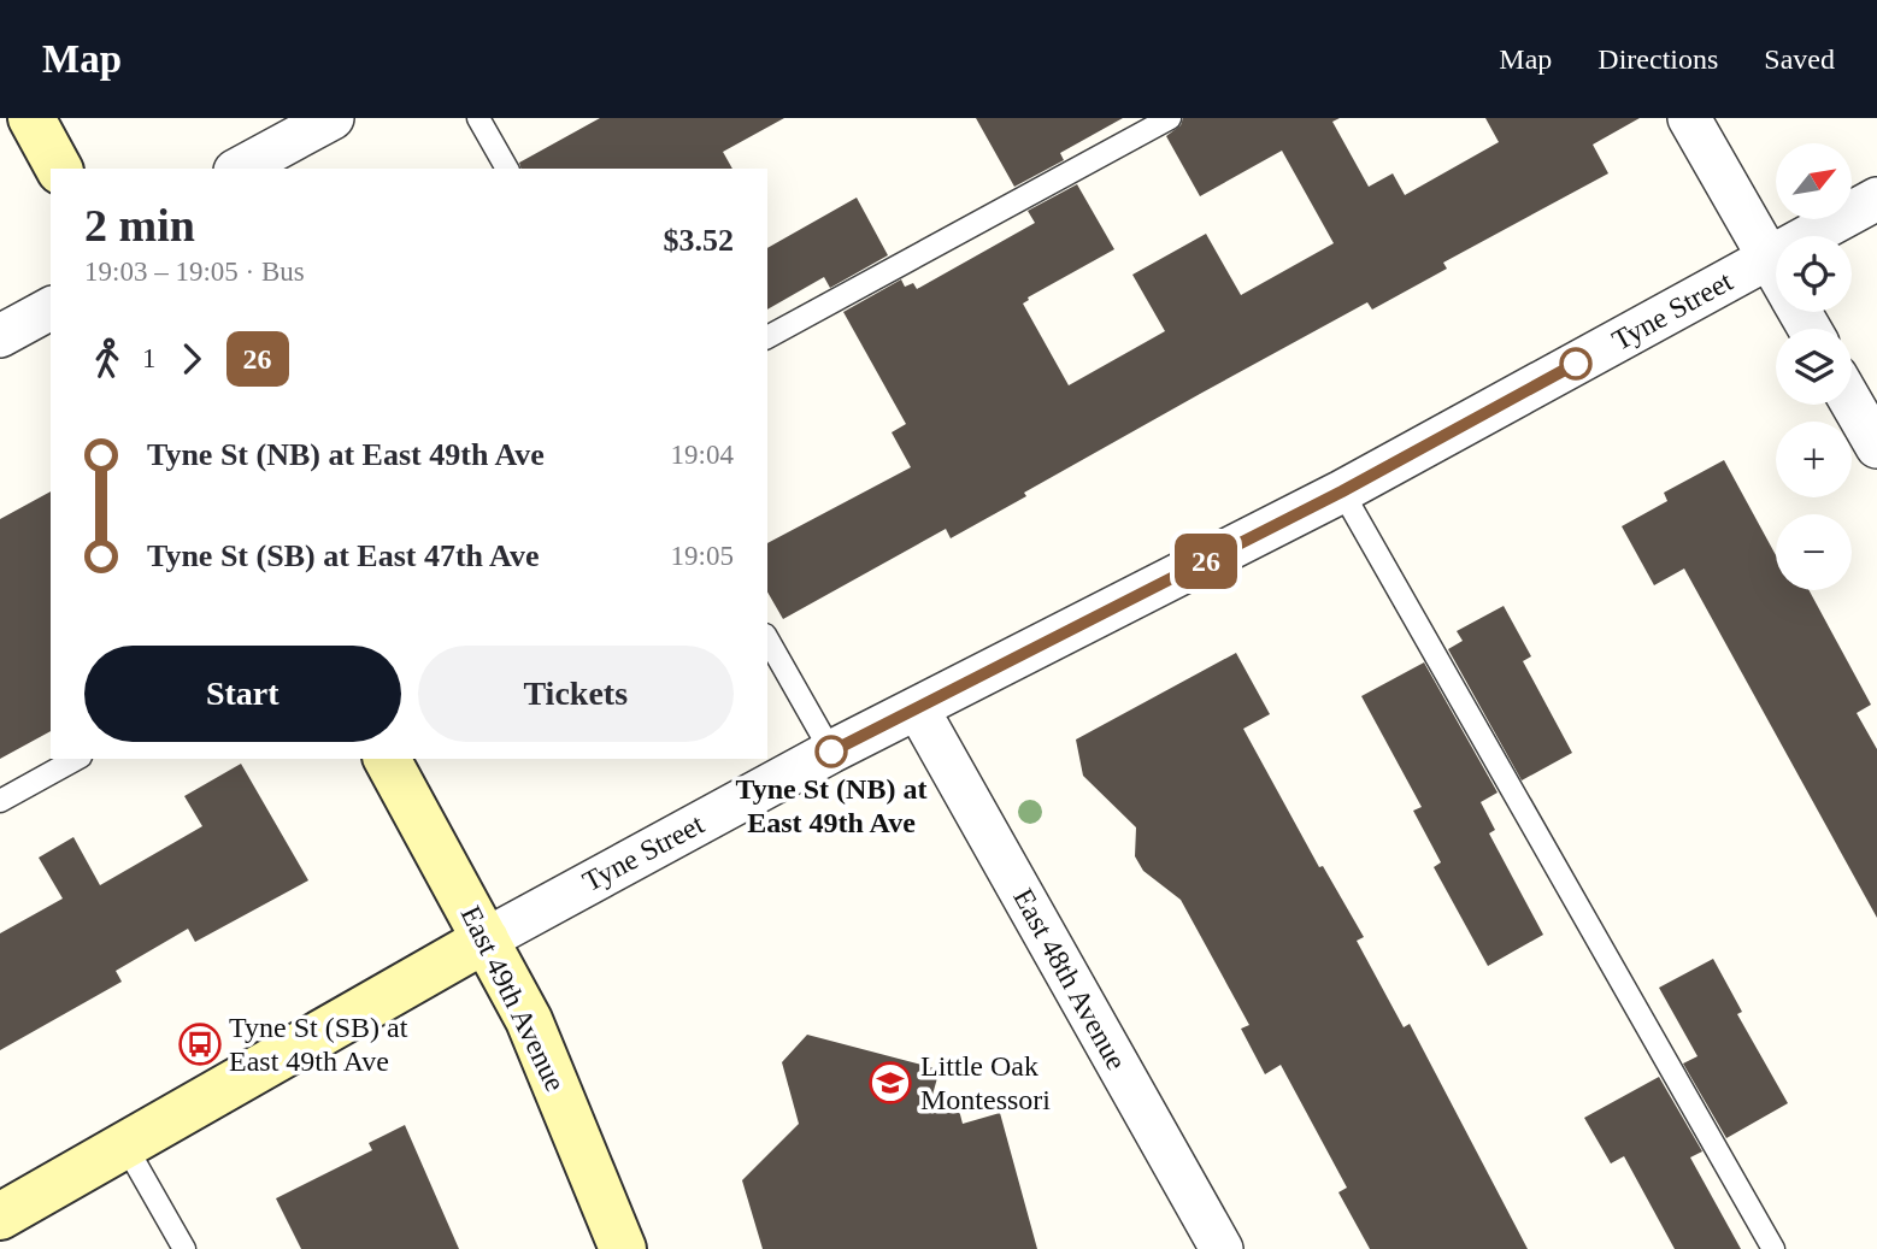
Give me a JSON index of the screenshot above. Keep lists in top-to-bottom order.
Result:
{
  "streets": {
    "street": ["Tyne Street", "East 48th Avenue", "East 49th Avenue"]
  },
  "crossings": [
    ["Tyne Street", "East 48th Avenue"],
    ["Tyne Street", "East 49th Avenue"]
  ],
  "places": {
    "other": ["Tyne St (NB) at East 49th Ave"],
    "bus stop": ["Tyne St (SB) at East 49th Ave"],
    "school or university": ["Little Oak Montessori"]
  },
  "lines": ["bus line 26"],
  "north": "top right",
  "page": {
    "header": "Map",
    "nav": ["Map", "Directions", "Saved"],
    "on_map": "26",
    "map_buttons": ["+", "−"],
    "heading": ["2 min", "19:03 – 19:05 · Bus", "$3.52"],
    "legs": ["1", "26"],
    "list": [
      {
        "name": "Tyne St (NB) at East 49th Ave",
        "value": "19:04"
      },
      {
        "name": "Tyne St (SB) at East 47th Ave",
        "value": "19:05"
      }
    ],
    "buttons": ["Start", "Tickets"]
  }
}
